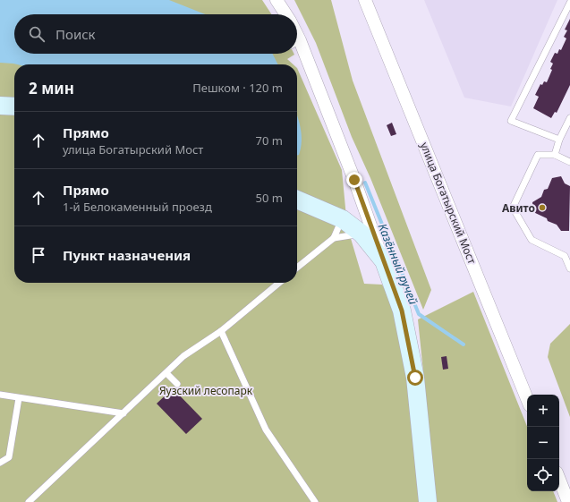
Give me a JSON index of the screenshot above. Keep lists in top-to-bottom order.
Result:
{
  "streets": {
    "street": ["улица Богатырский Мост"]
  },
  "water": ["Казённый ручей"],
  "parks": ["Яузский лесопарк"],
  "places": ["Авито"],
  "page": {
    "search": "Поиск",
    "heading": ["2 мин", "Пешком · 120 m"],
    "list": [
      ["Прямо", "улица Богатырский Мост", "70 m"],
      ["Прямо", "1-й Белокаменный проезд", "50 m"],
      "Пункт назначения"
    ],
    "map_buttons": ["+", "−"]
  }
}
